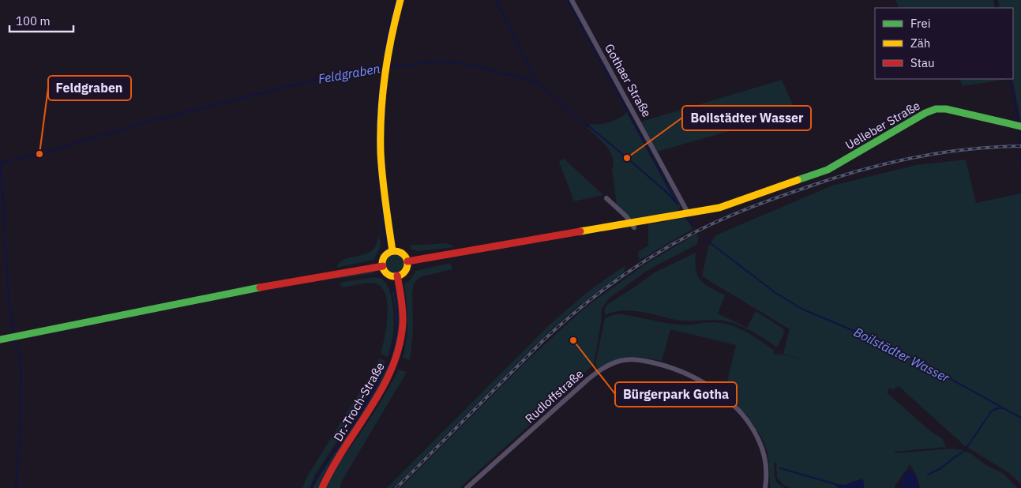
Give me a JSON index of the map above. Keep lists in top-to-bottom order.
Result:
{
  "streets": {
    "street": [
      "Gothaer Straße",
      "Uelleber Straße",
      "Rudloffstraße",
      "Dr.-Troch-Straße"
    ]
  },
  "crossings": [
    ["Gothaer Straße", "Uelleber Straße"],
    ["Uelleber Straße", "Dr.-Troch-Straße"]
  ],
  "water": ["Feldgraben", "Boilstädter Wasser"],
  "places": ["Feldgraben", "Boilstädter Wasser", "Bürgerpark Gotha"],
  "legend": ["Frei", "Zäh", "Stau"],
  "scale_bar": "100 m"
}
